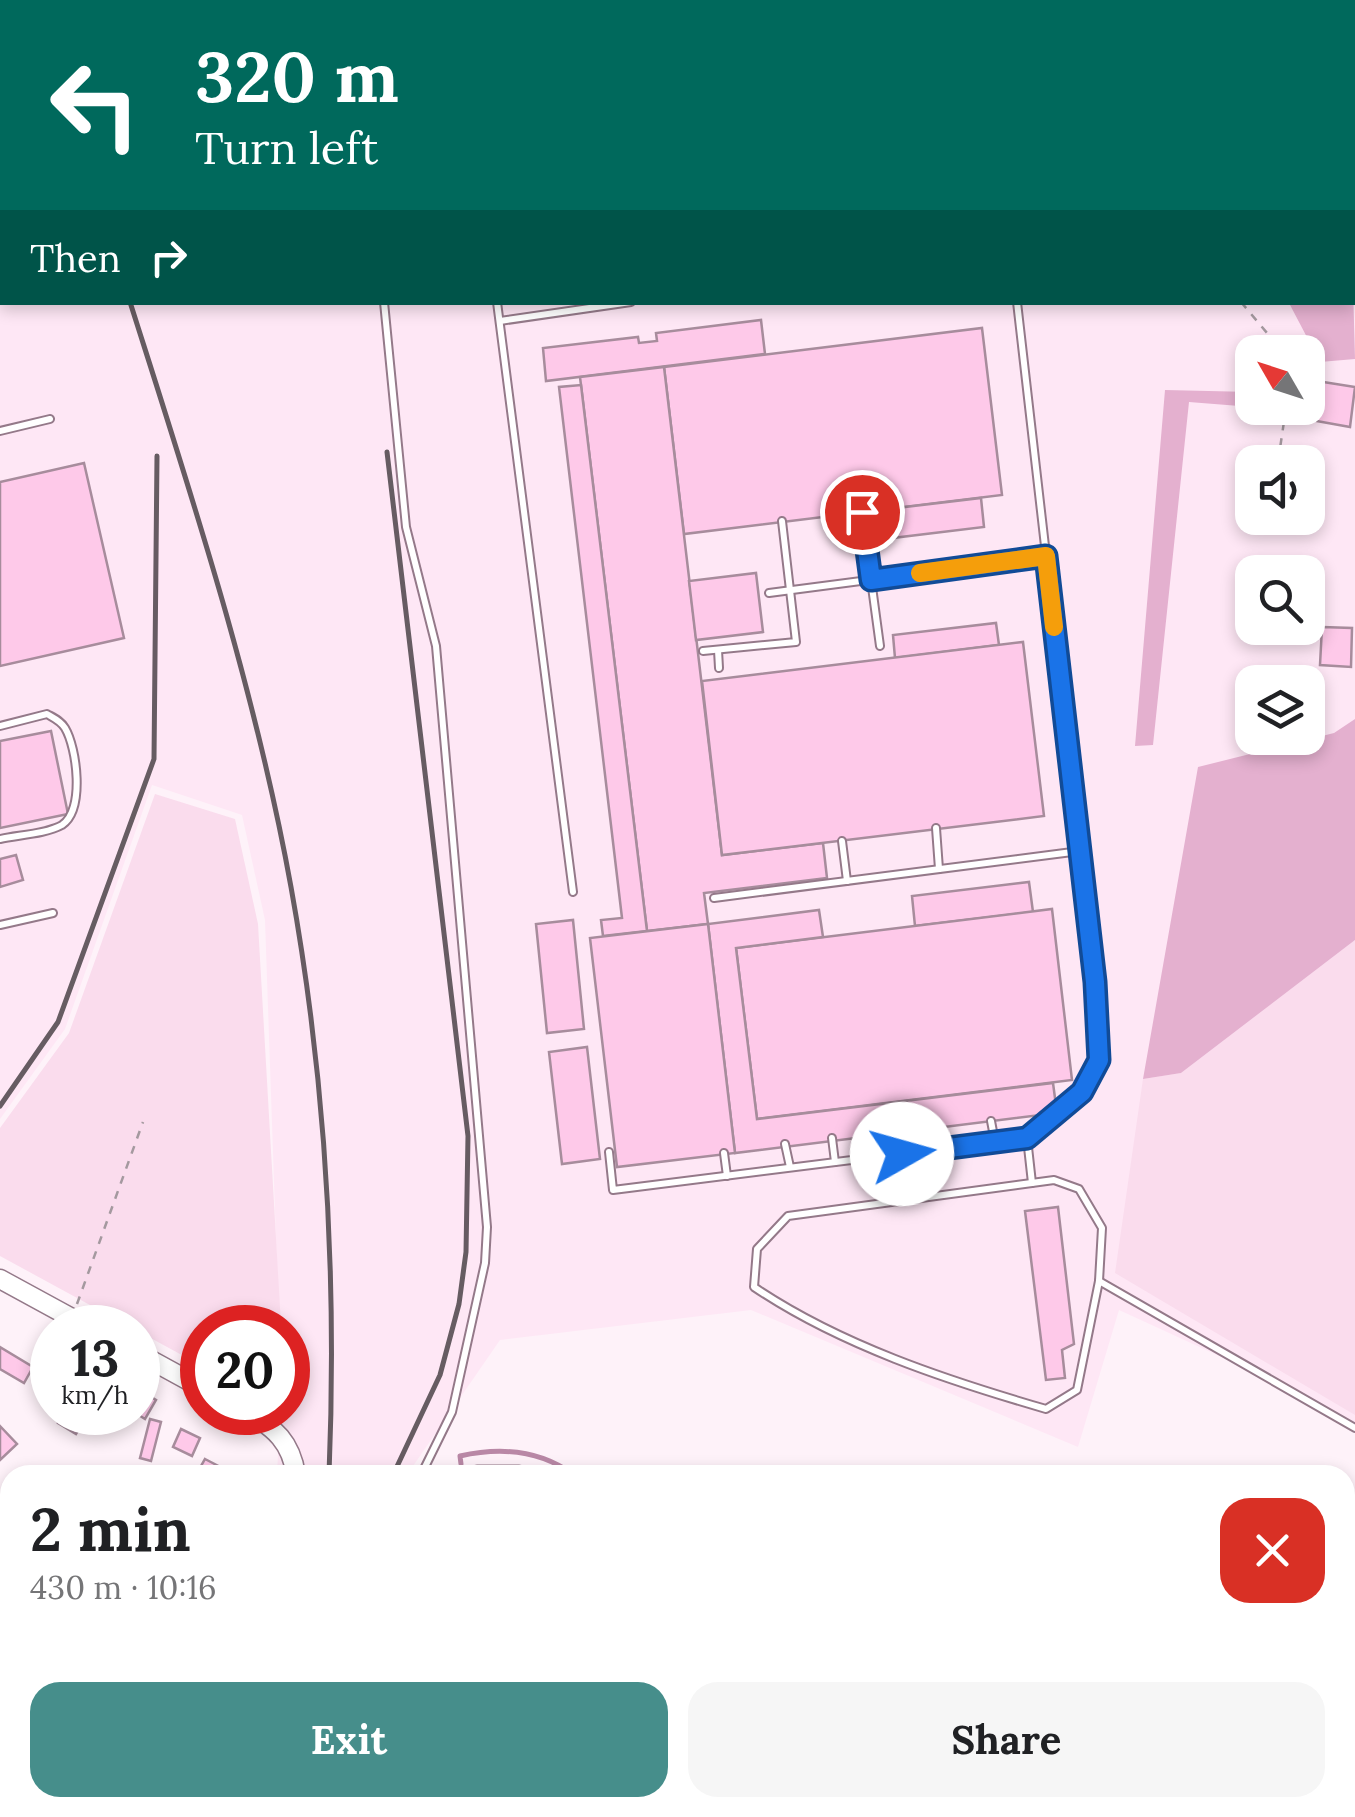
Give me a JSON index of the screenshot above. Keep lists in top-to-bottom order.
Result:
{
  "north": "top left",
  "page": {
    "turn": ["320 m", "Turn left"],
    "then": "Then",
    "speed": "13 km/h",
    "limit": "20",
    "heading": ["2 min", "430 m · 10:16"],
    "buttons": ["Exit", "Share"]
  }
}
